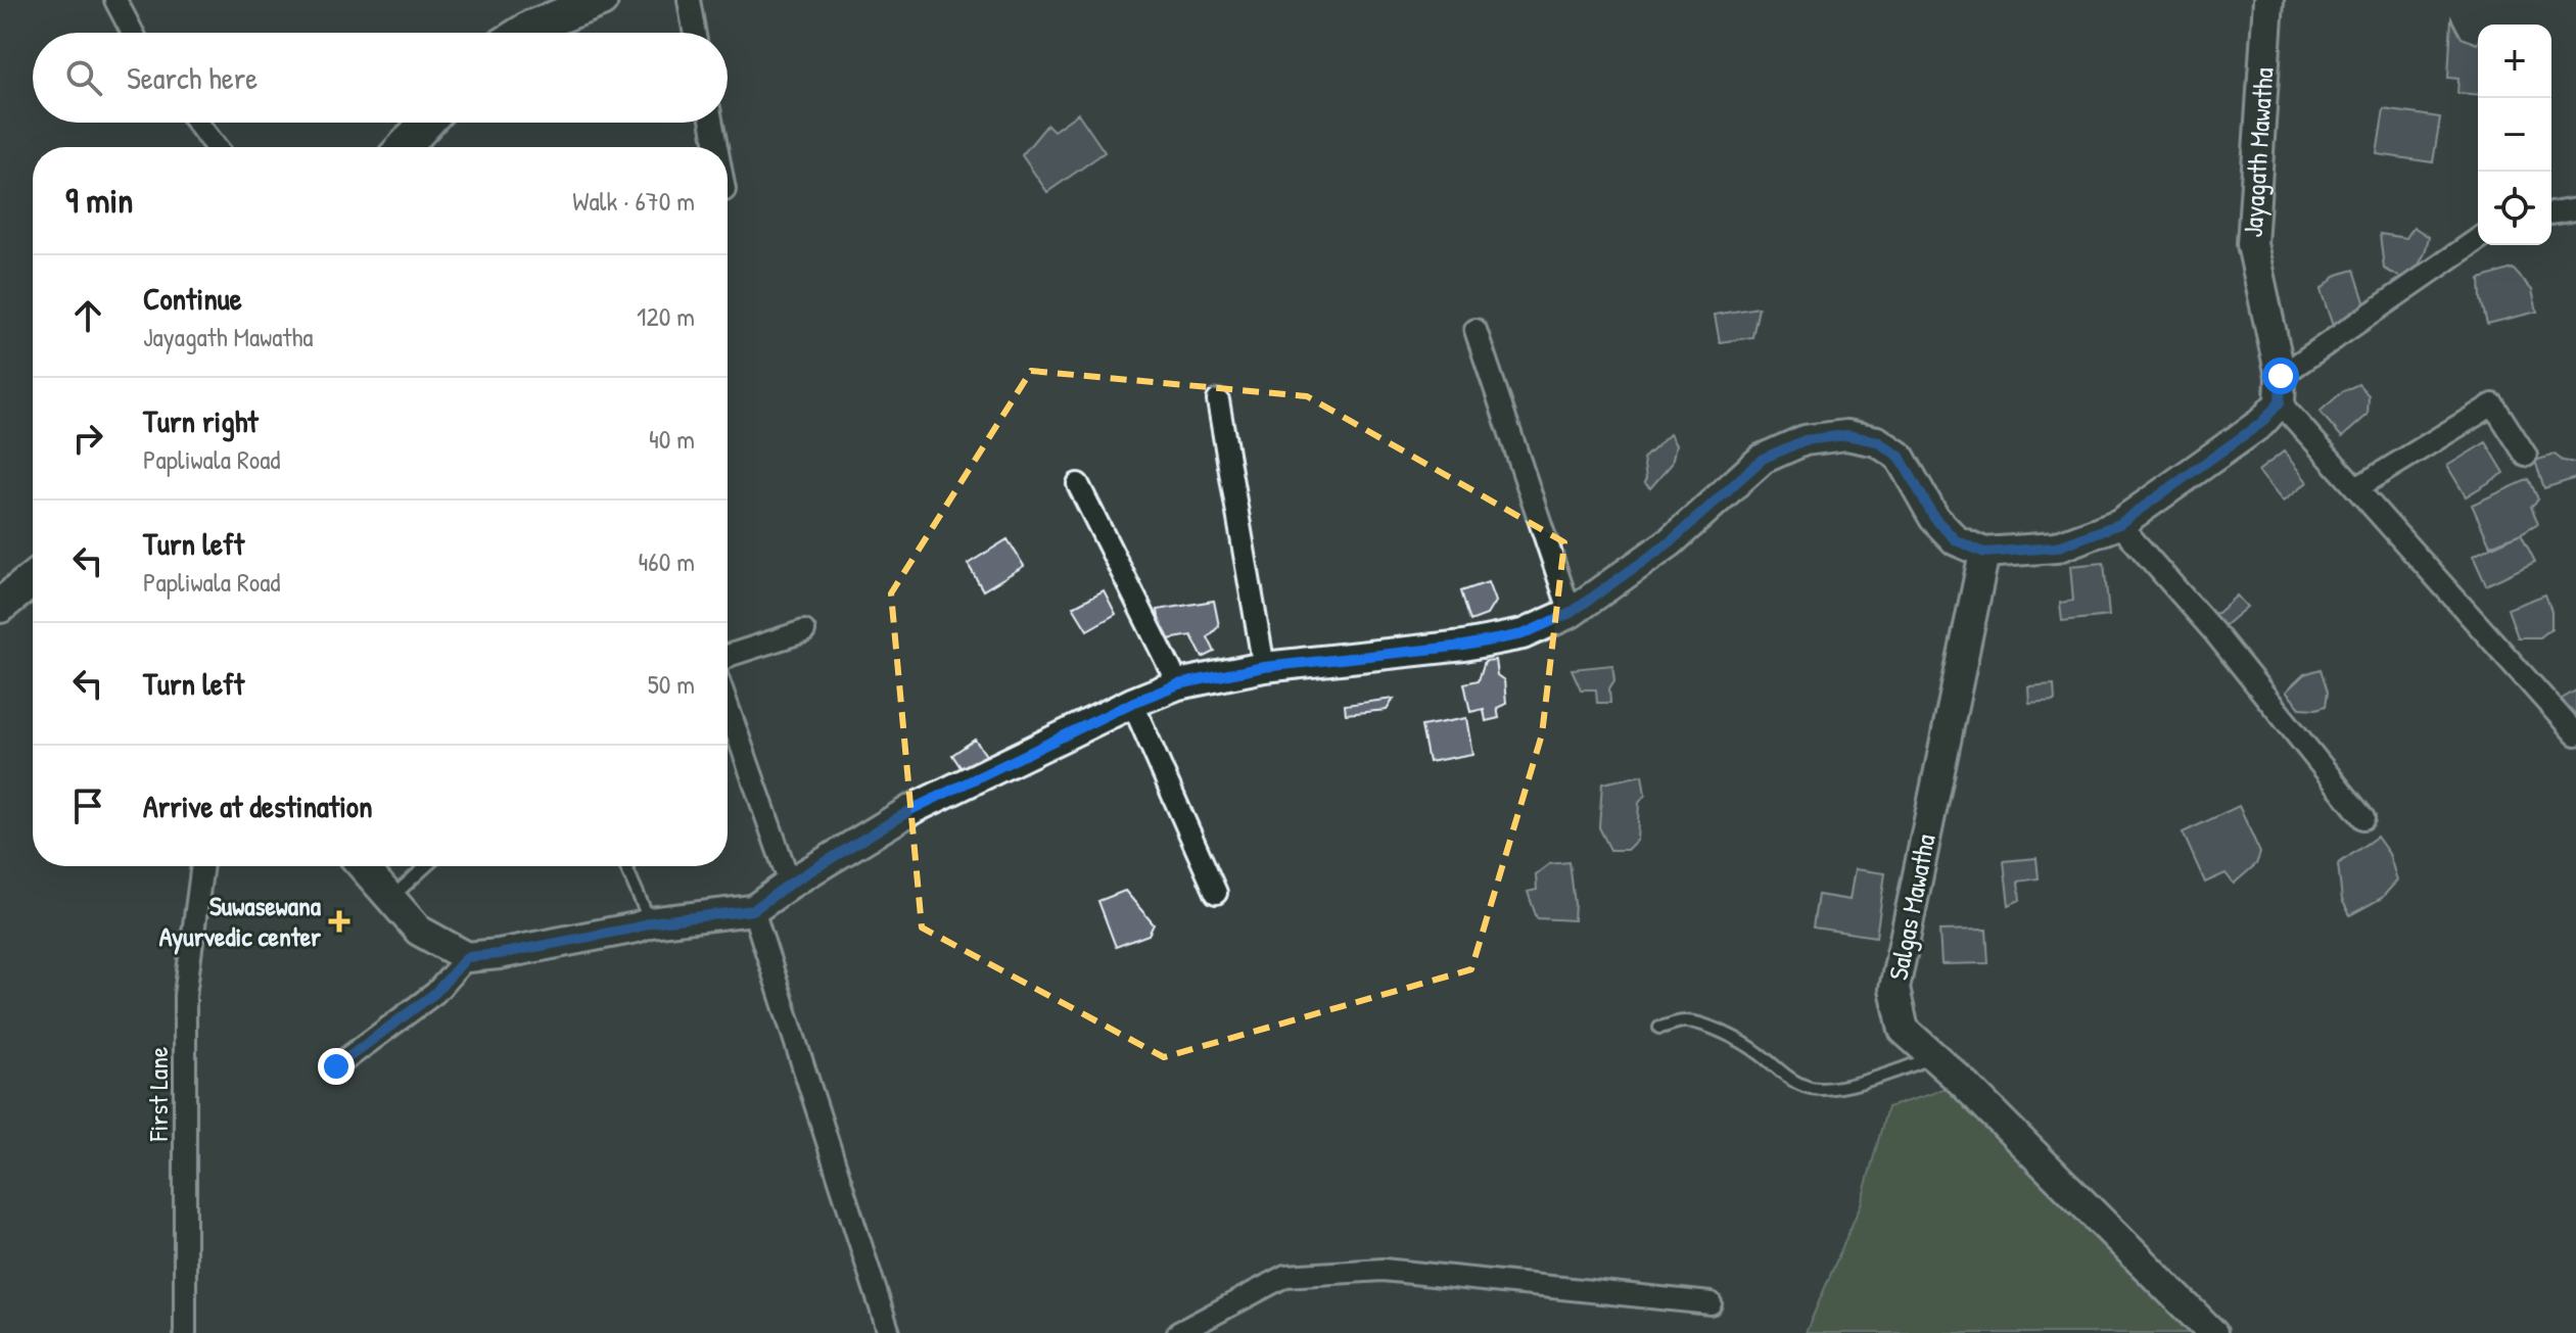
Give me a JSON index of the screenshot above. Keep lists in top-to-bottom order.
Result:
{
  "streets": {
    "street": ["Jayagath Mawatha", "Salgas Mawatha", "First Lane"]
  },
  "places": {
    "health": ["Suwasewana Ayurvedic center"]
  },
  "page": {
    "map_buttons": ["+", "−"],
    "search": "Search here",
    "heading": ["9 min", "Walk · 670 m"],
    "list": [
      ["Continue", "Jayagath Mawatha", "120 m"],
      ["Turn right", "Papliwala Road", "40 m"],
      ["Turn left", "Papliwala Road", "460 m"],
      ["Turn left", "50 m"],
      "Arrive at destination"
    ]
  }
}
